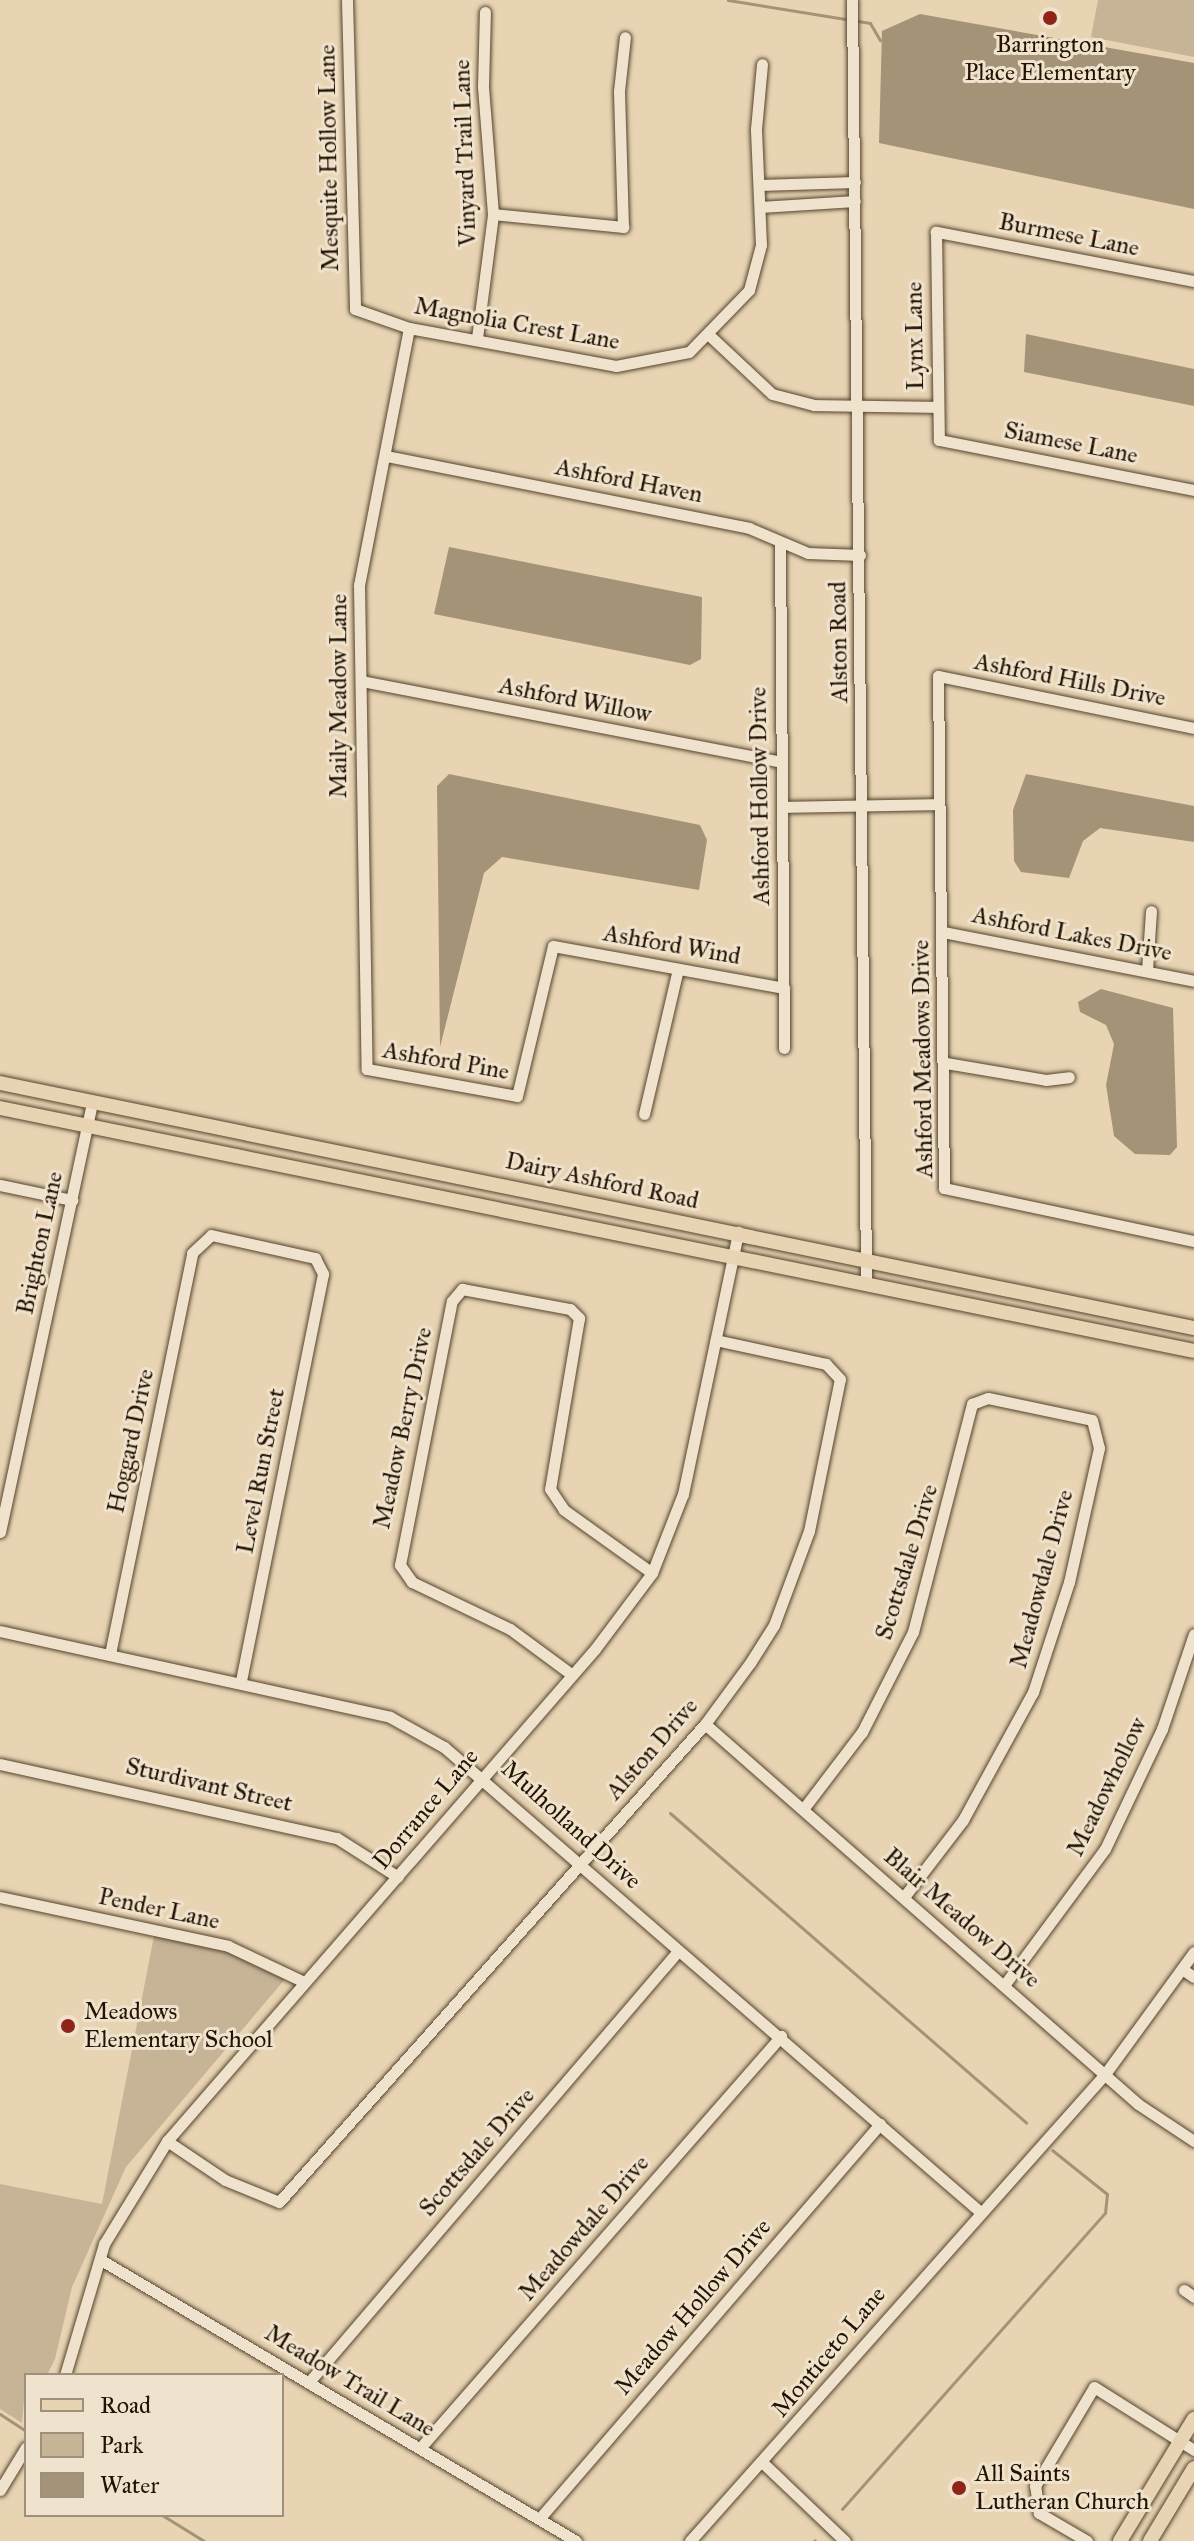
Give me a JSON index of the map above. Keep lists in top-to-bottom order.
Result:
{
  "streets": {
    "main road": ["Dairy Ashford Road"],
    "street": [
      "Vinyard Trail Lane",
      "Mesquite Hollow Lane",
      "Burmese Lane",
      "Magnolia Crest Lane",
      "Lynx Lane",
      "Siamese Lane",
      "Ashford Haven",
      "Alston Road",
      "Ashford Hills Drive",
      "Maily Meadow Lane",
      "Ashford Willow",
      "Ashford Hollow Drive",
      "Ashford Lakes Drive",
      "Ashford Wind",
      "Ashford Meadows Drive",
      "Ashford Pine",
      "Brighton Lane",
      "Meadow Berry Drive",
      "Hoggard Drive",
      "Level Run Street",
      "Scottsdale Drive",
      "Meadowdale Drive",
      "Alston Drive",
      "Sturdivant Street",
      "Meadowhollow",
      "Dorrance Lane",
      "Mulholland Drive",
      "Pender Lane",
      "Blair Meadow Drive",
      "Meadow Hollow Drive",
      "Monticeto Lane",
      "Meadow Trail Lane"
    ]
  },
  "crossings": [
    ["Vinyard Trail Lane", "Magnolia Crest Lane"],
    ["Mesquite Hollow Lane", "Magnolia Crest Lane"],
    ["Burmese Lane", "Lynx Lane"],
    ["Magnolia Crest Lane", "Maily Meadow Lane"],
    ["Lynx Lane", "Siamese Lane"],
    ["Ashford Haven", "Alston Road"],
    ["Ashford Haven", "Maily Meadow Lane"],
    ["Ashford Haven", "Ashford Hollow Drive"],
    ["Alston Road", "Dairy Ashford Road"],
    ["Ashford Hills Drive", "Ashford Meadows Drive"],
    ["Maily Meadow Lane", "Ashford Willow"],
    ["Maily Meadow Lane", "Ashford Pine"],
    ["Ashford Willow", "Ashford Hollow Drive"],
    ["Ashford Hollow Drive", "Ashford Wind"],
    ["Ashford Lakes Drive", "Ashford Meadows Drive"],
    ["Ashford Wind", "Ashford Pine"],
    ["Dairy Ashford Road", "Brighton Lane"],
    ["Dairy Ashford Road", "Dorrance Lane"],
    ["Meadow Berry Drive", "Dorrance Lane"],
    ["Hoggard Drive", "Level Run Street"],
    ["Hoggard Drive", "Mulholland Drive"],
    ["Level Run Street", "Mulholland Drive"],
    ["Scottsdale Drive", "Meadowdale Drive"],
    ["Scottsdale Drive", "Mulholland Drive"],
    ["Scottsdale Drive", "Blair Meadow Drive"],
    ["Scottsdale Drive", "Meadow Trail Lane"],
    ["Meadowdale Drive", "Mulholland Drive"],
    ["Meadowdale Drive", "Blair Meadow Drive"],
    ["Meadowdale Drive", "Meadow Trail Lane"],
    ["Alston Drive", "Dorrance Lane"],
    ["Alston Drive", "Mulholland Drive"],
    ["Alston Drive", "Blair Meadow Drive"],
    ["Sturdivant Street", "Dorrance Lane"],
    ["Meadowhollow", "Blair Meadow Drive"],
    ["Dorrance Lane", "Mulholland Drive"],
    ["Dorrance Lane", "Pender Lane"],
    ["Dorrance Lane", "Meadow Trail Lane"],
    ["Mulholland Drive", "Meadow Hollow Drive"],
    ["Mulholland Drive", "Monticeto Lane"],
    ["Blair Meadow Drive", "Monticeto Lane"],
    ["Meadow Hollow Drive", "Meadow Trail Lane"]
  ],
  "places": ["Barrington Place Elementary", "Meadows Elementary School", "All Saints Lutheran Church"],
  "legend": ["Road", "Park", "Water"]
}
